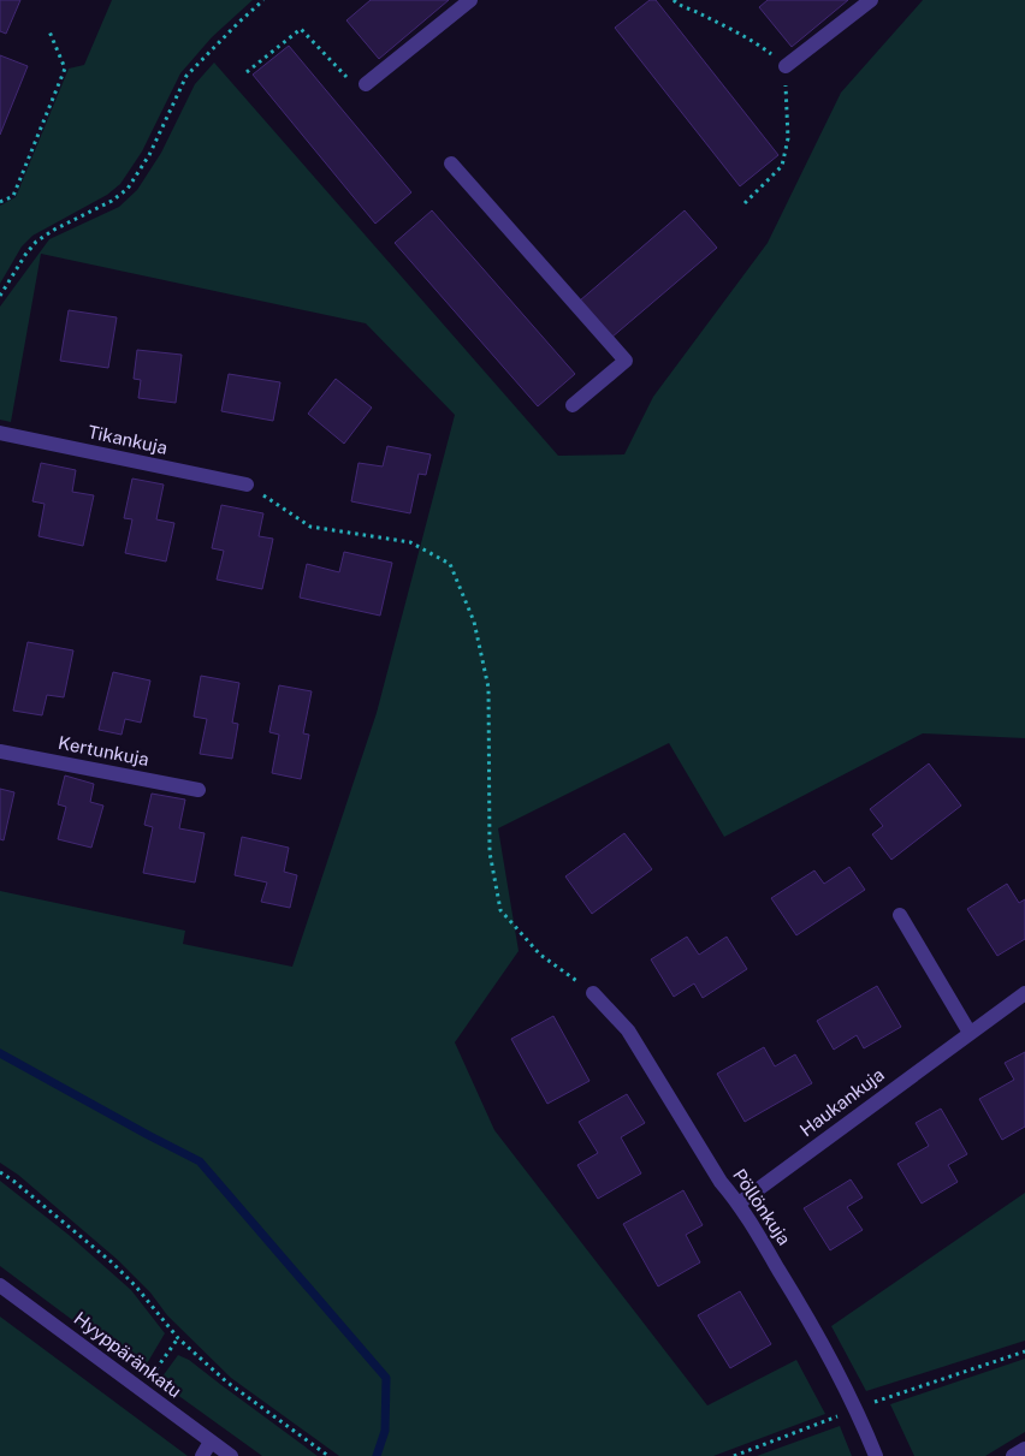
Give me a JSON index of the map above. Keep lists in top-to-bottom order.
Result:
{
  "streets": {
    "street": [
      "Tikankuja",
      "Kertunkuja",
      "Haukankuja",
      "Pöllönkuja",
      "Hyyppäränkatu"
    ]
  },
  "crossings": [
    ["Haukankuja", "Pöllönkuja"]
  ]
}
